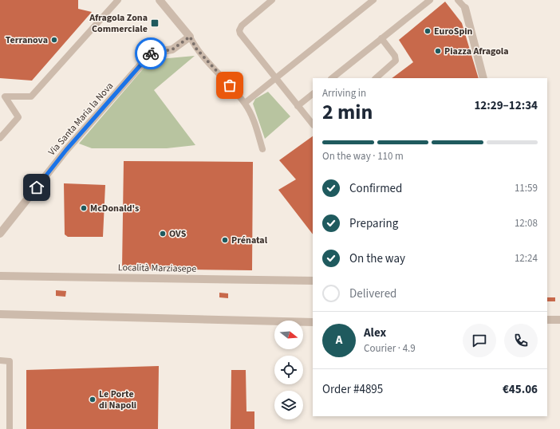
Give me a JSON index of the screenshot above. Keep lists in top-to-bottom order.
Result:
{
  "streets": {
    "street": ["Via Santa Maria la Nova", "Località Marziasepe"]
  },
  "places": {
    "transit": ["Afragola Zona Commerciale"],
    "other": [
      "EuroSpin",
      "Terranova",
      "Piazza Afragola",
      "McDonald's",
      "OVS",
      "Prénatal",
      "Le Porte di Napoli"
    ]
  },
  "north": "right",
  "page": {
    "heading": ["2 min", "Arriving in", "12:29–12:34"],
    "panel": [
      "Alex",
      "Courier · 4.9",
      "Order #4895",
      "€45.06"
    ],
    "bar": "On the way · 110 m",
    "list": [
      ["Confirmed", "11:59"],
      ["Preparing", "12:08"],
      ["On the way", "12:24"],
      "Delivered"
    ],
    "round": "A"
  }
}
